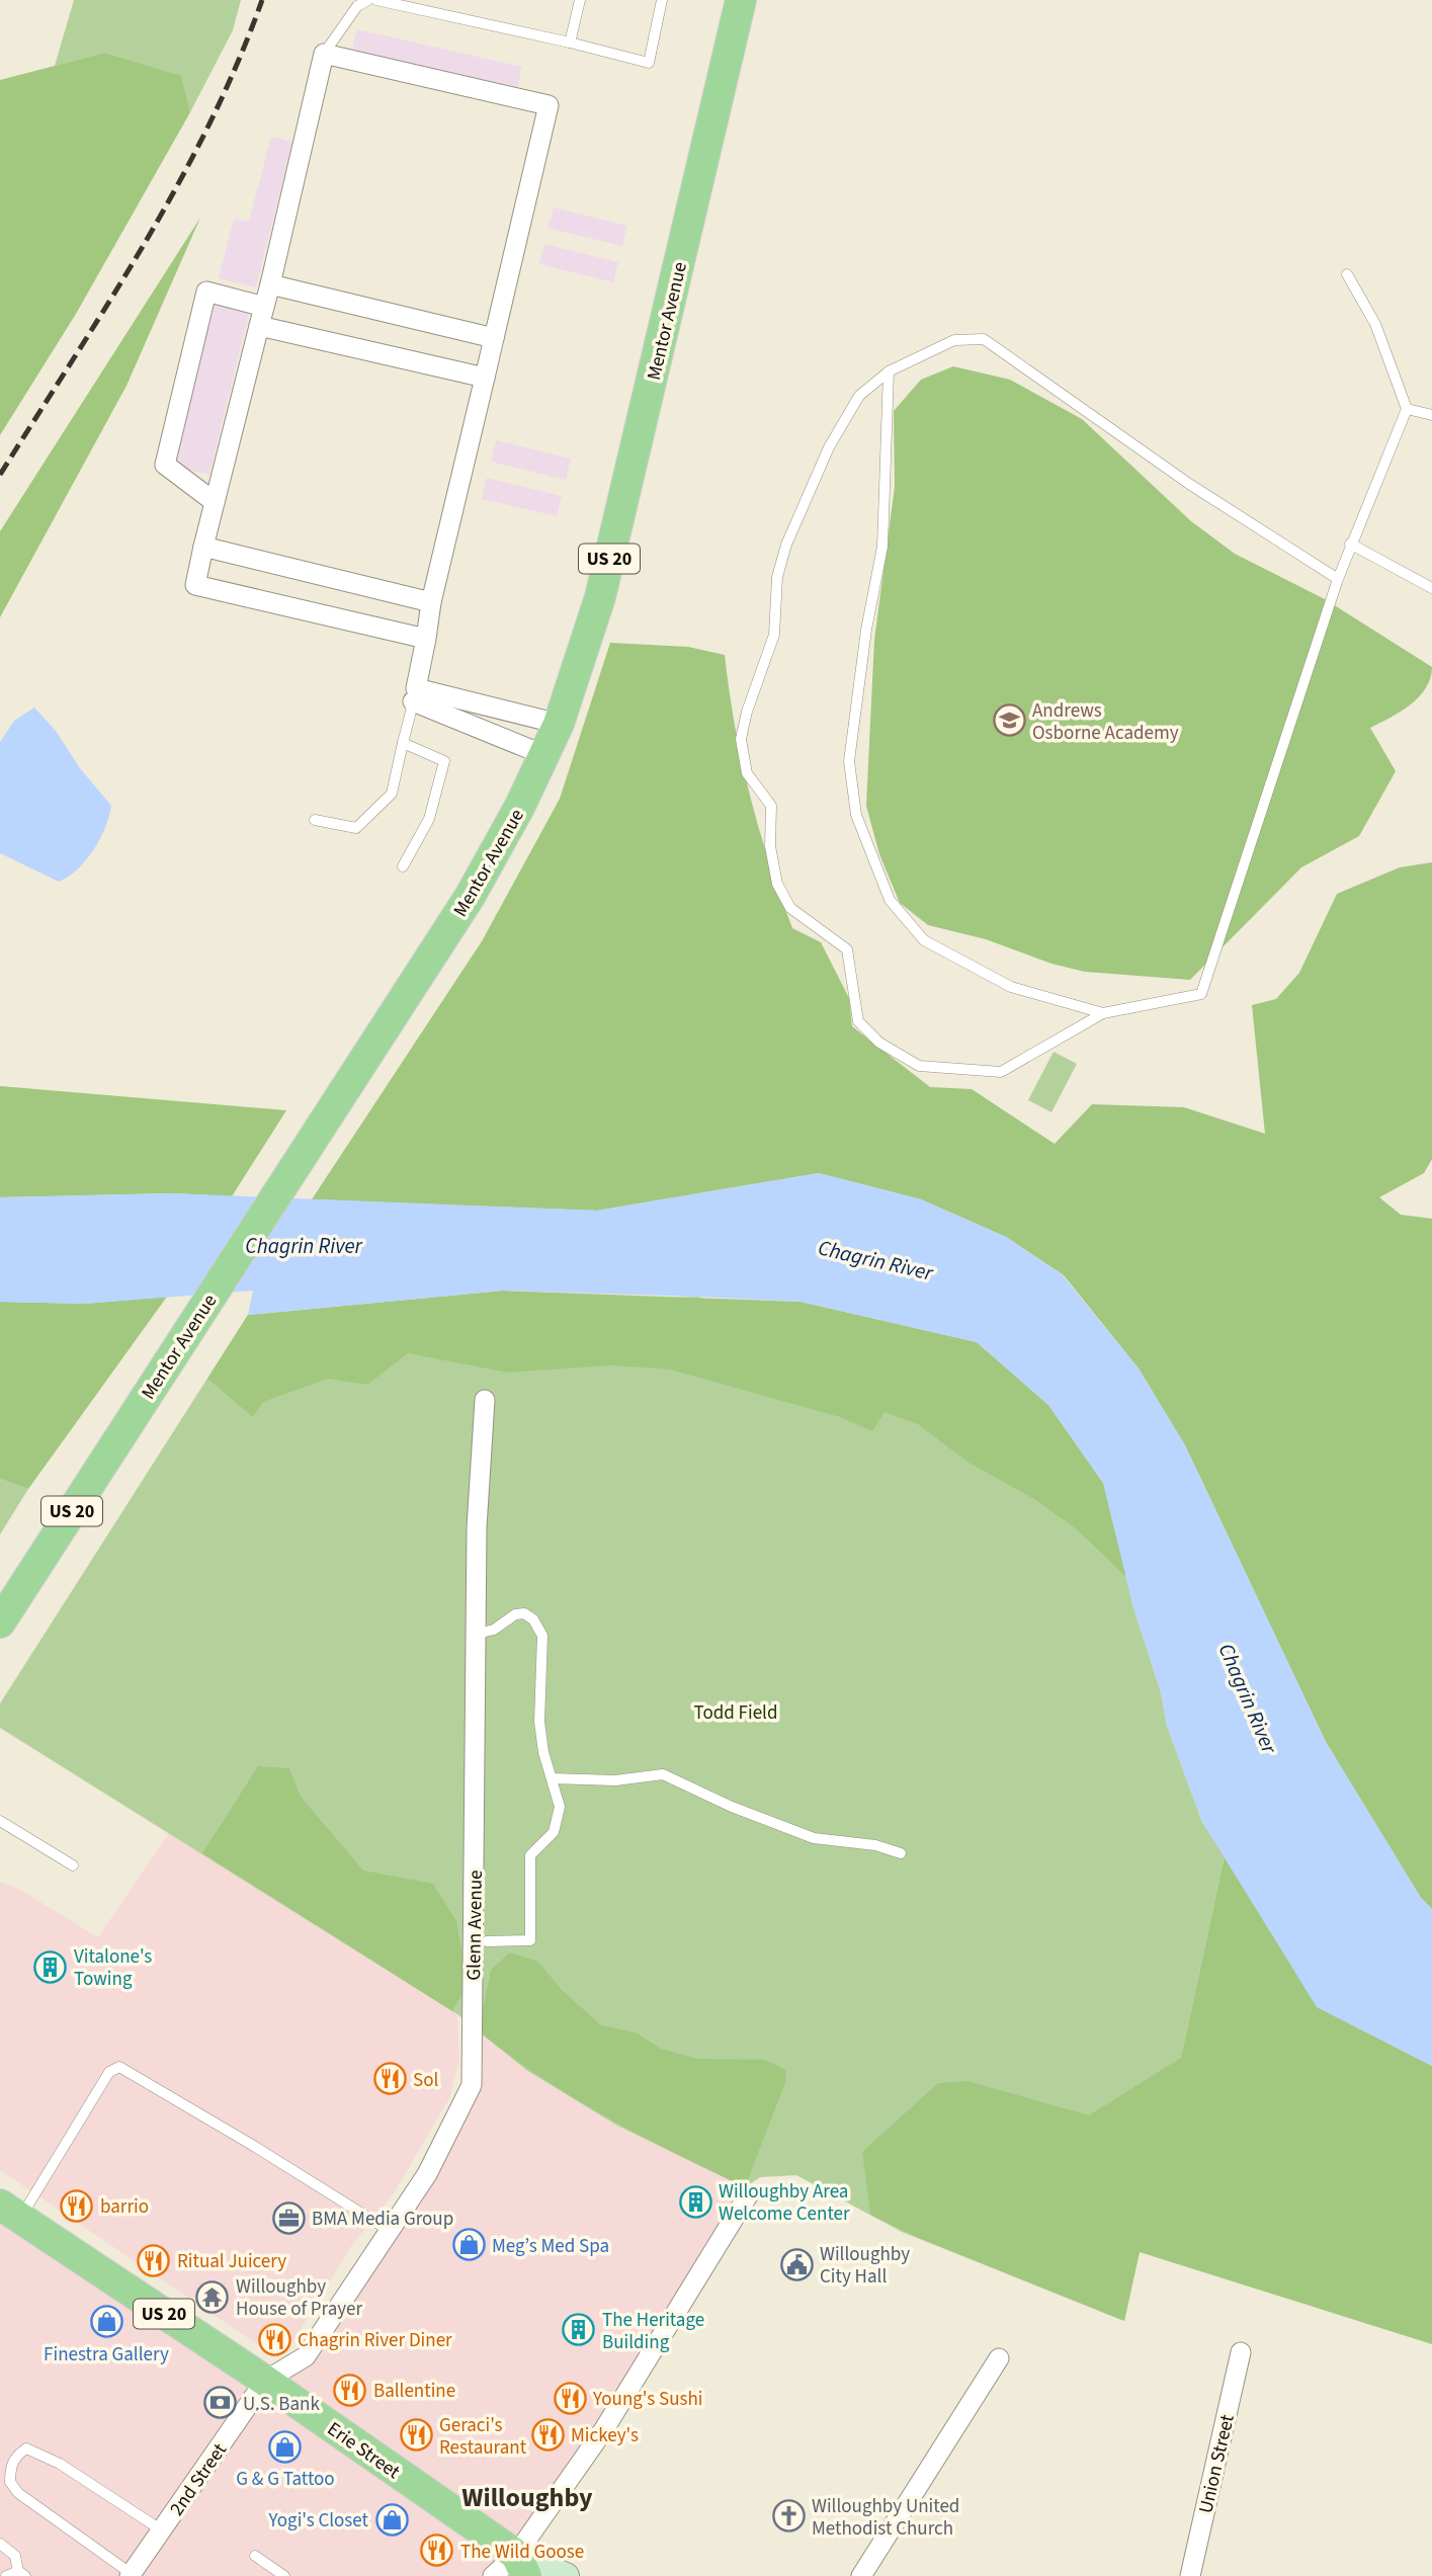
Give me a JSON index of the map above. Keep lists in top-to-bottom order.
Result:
{
  "streets": {
    "main road": ["Mentor Avenue", "US 20", "Erie Street"],
    "street": ["Glenn Avenue", "Union Street", "2nd Street"]
  },
  "crossings": [
    ["Glenn Avenue", "Erie Street"],
    ["Glenn Avenue", "2nd Street"],
    ["Erie Street", "2nd Street"]
  ],
  "districts": ["Willoughby"],
  "water": ["Chagrin River"],
  "parks": ["Todd Field"],
  "places": {
    "school or university": ["Andrews Osborne Academy"],
    "building": ["Vitalone's Towing", "Willoughby Area Welcome Center", "The Heritage Building"],
    "restaurant": [
      "Sol",
      "barrio",
      "Ritual Juicery",
      "Chagrin River Diner",
      "Ballentine",
      "Young's Sushi",
      "Mickey's",
      "Geraci's Restaurant",
      "The Wild Goose"
    ],
    "office": ["BMA Media Group"],
    "shop": [
      "Meg’s Med Spa",
      "Finestra Gallery",
      "G & G Tattoo",
      "Yogi's Closet"
    ],
    "public building": ["Willoughby City Hall"],
    "temple": ["Willoughby House of Prayer"],
    "bank": ["U.S. Bank"],
    "church": ["Willoughby United Methodist Church"]
  }
}
